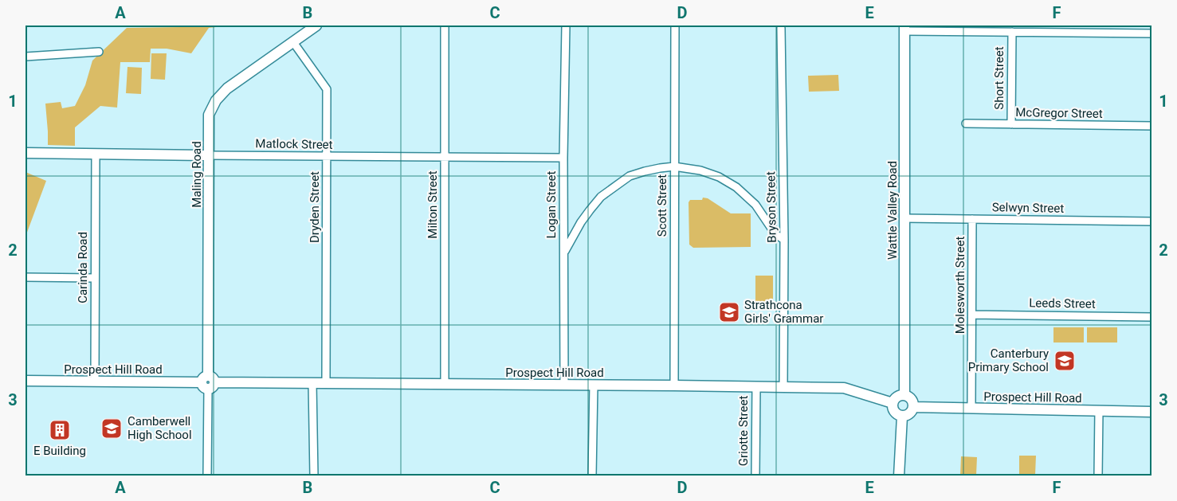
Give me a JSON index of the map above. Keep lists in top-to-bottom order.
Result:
{
  "streets": {
    "street": [
      "Short Street",
      "McGregor Street",
      "Matlock Street",
      "Maling Road",
      "Milton Street",
      "Logan Street",
      "Scott Street",
      "Dryden Street",
      "Bryson Street",
      "Selwyn Street",
      "Wattle Valley Road",
      "Carinda Road",
      "Molesworth Street",
      "Leeds Street",
      "Prospect Hill Road",
      "Griotte Street"
    ]
  },
  "crossings": [
    ["Short Street", "McGregor Street"],
    ["Matlock Street", "Maling Road"],
    ["Matlock Street", "Milton Street"],
    ["Matlock Street", "Logan Street"],
    ["Matlock Street", "Dryden Street"],
    ["Matlock Street", "Carinda Road"],
    ["Maling Road", "Dryden Street"],
    ["Maling Road", "Prospect Hill Road"],
    ["Milton Street", "Prospect Hill Road"],
    ["Logan Street", "Prospect Hill Road"],
    ["Scott Street", "Prospect Hill Road"],
    ["Dryden Street", "Prospect Hill Road"],
    ["Bryson Street", "Prospect Hill Road"],
    ["Selwyn Street", "Wattle Valley Road"],
    ["Selwyn Street", "Molesworth Street"],
    ["Wattle Valley Road", "Prospect Hill Road"],
    ["Carinda Road", "Prospect Hill Road"],
    ["Molesworth Street", "Leeds Street"],
    ["Molesworth Street", "Prospect Hill Road"],
    ["Prospect Hill Road", "Griotte Street"]
  ],
  "places": {
    "school or university": ["Strathcona Girls' Grammar", "Canterbury Primary School", "Camberwell High School"],
    "building": ["E Building"]
  },
  "grid": {
    "columns": [
      "A",
      "B",
      "C",
      "D",
      "E",
      "F"
    ],
    "rows": ["1", "2", "3"]
  }
}
